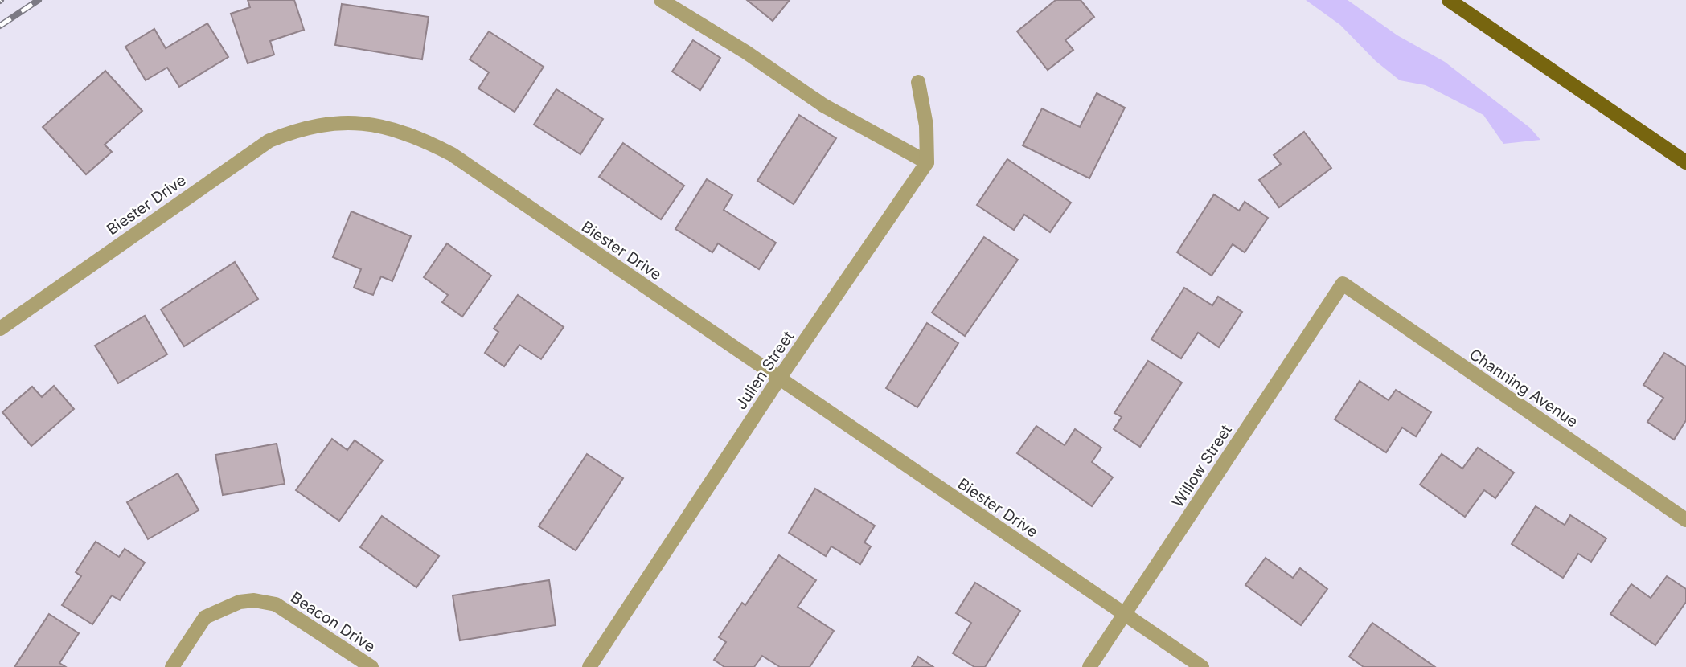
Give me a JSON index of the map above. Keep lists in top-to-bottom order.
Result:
{
  "streets": {
    "street": [
      "Biester Drive",
      "Julien Street",
      "Channing Avenue",
      "Willow Street",
      "Beacon Drive"
    ]
  },
  "crossings": [
    ["Biester Drive", "Julien Street"],
    ["Biester Drive", "Willow Street"],
    ["Channing Avenue", "Willow Street"]
  ]
}
